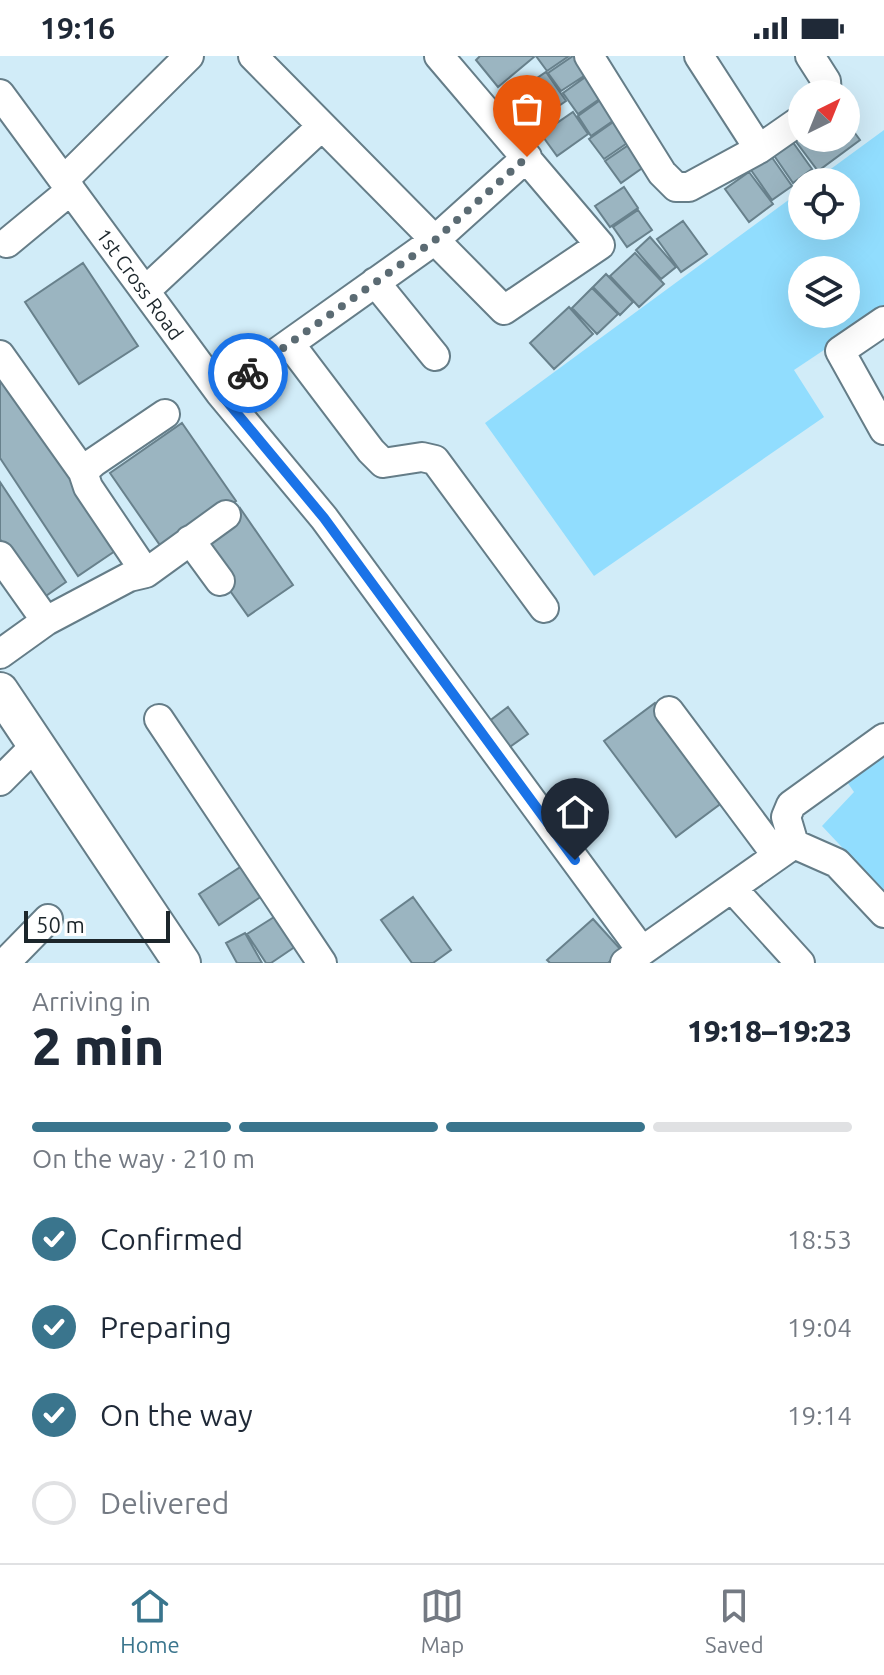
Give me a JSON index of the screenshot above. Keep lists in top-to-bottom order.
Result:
{
  "streets": {
    "street": ["1st Cross Road"]
  },
  "scale_bar": "50 m",
  "north": "top right",
  "page": {
    "status": "19:16",
    "scale": "50 m",
    "heading": ["2 min", "Arriving in", "19:18–19:23"],
    "bar": "On the way · 210 m",
    "list": [
      ["Confirmed", "18:53"],
      ["Preparing", "19:04"],
      ["On the way", "19:14"],
      "Delivered"
    ],
    "tabs": ["Home", "Map", "Saved"]
  }
}
